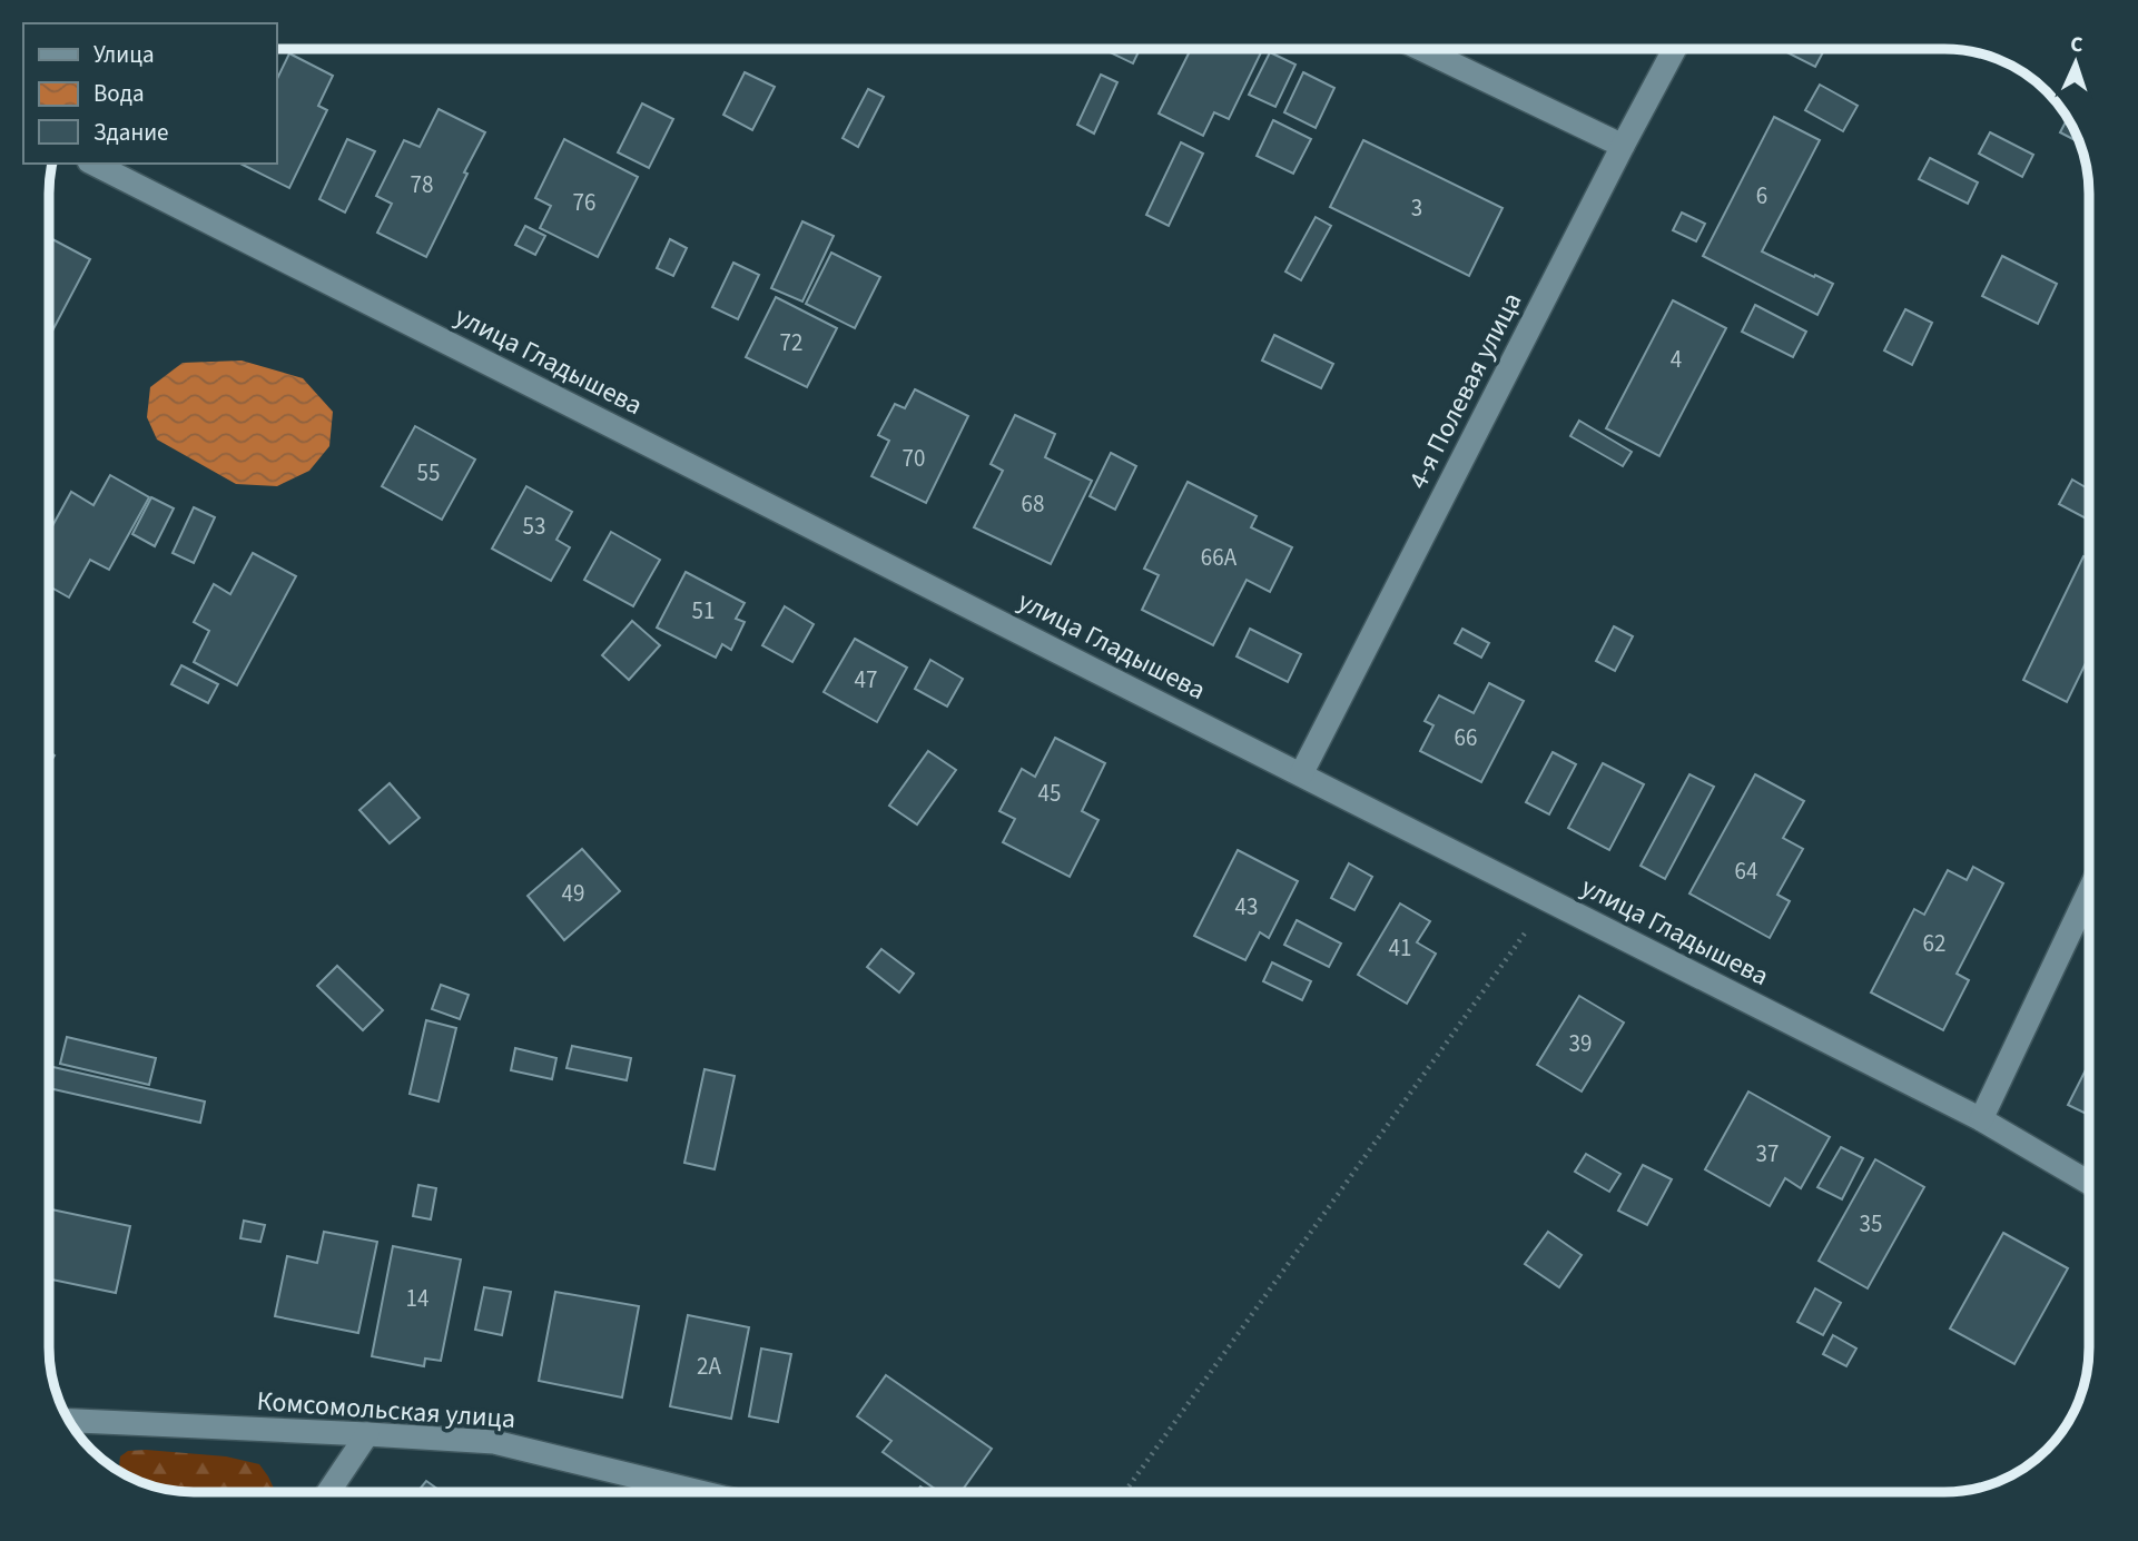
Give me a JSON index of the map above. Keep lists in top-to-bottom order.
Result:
{
  "streets": {
    "street": ["улица Гладышева", "4-я Полевая улица", "Комсомольская улица"]
  },
  "crossings": [
    ["улица Гладышева", "4-я Полевая улица"]
  ],
  "house_numbers": [
    "78",
    "6",
    "76",
    "3",
    "72",
    "4",
    "70",
    "55",
    "68",
    "53",
    "66А",
    "51",
    "47",
    "66",
    "45",
    "64",
    "49",
    "43",
    "62",
    "41",
    "39",
    "37",
    "35",
    "14",
    "2А"
  ],
  "legend": ["Улица", "Вода", "Здание"],
  "north": "top"
}
